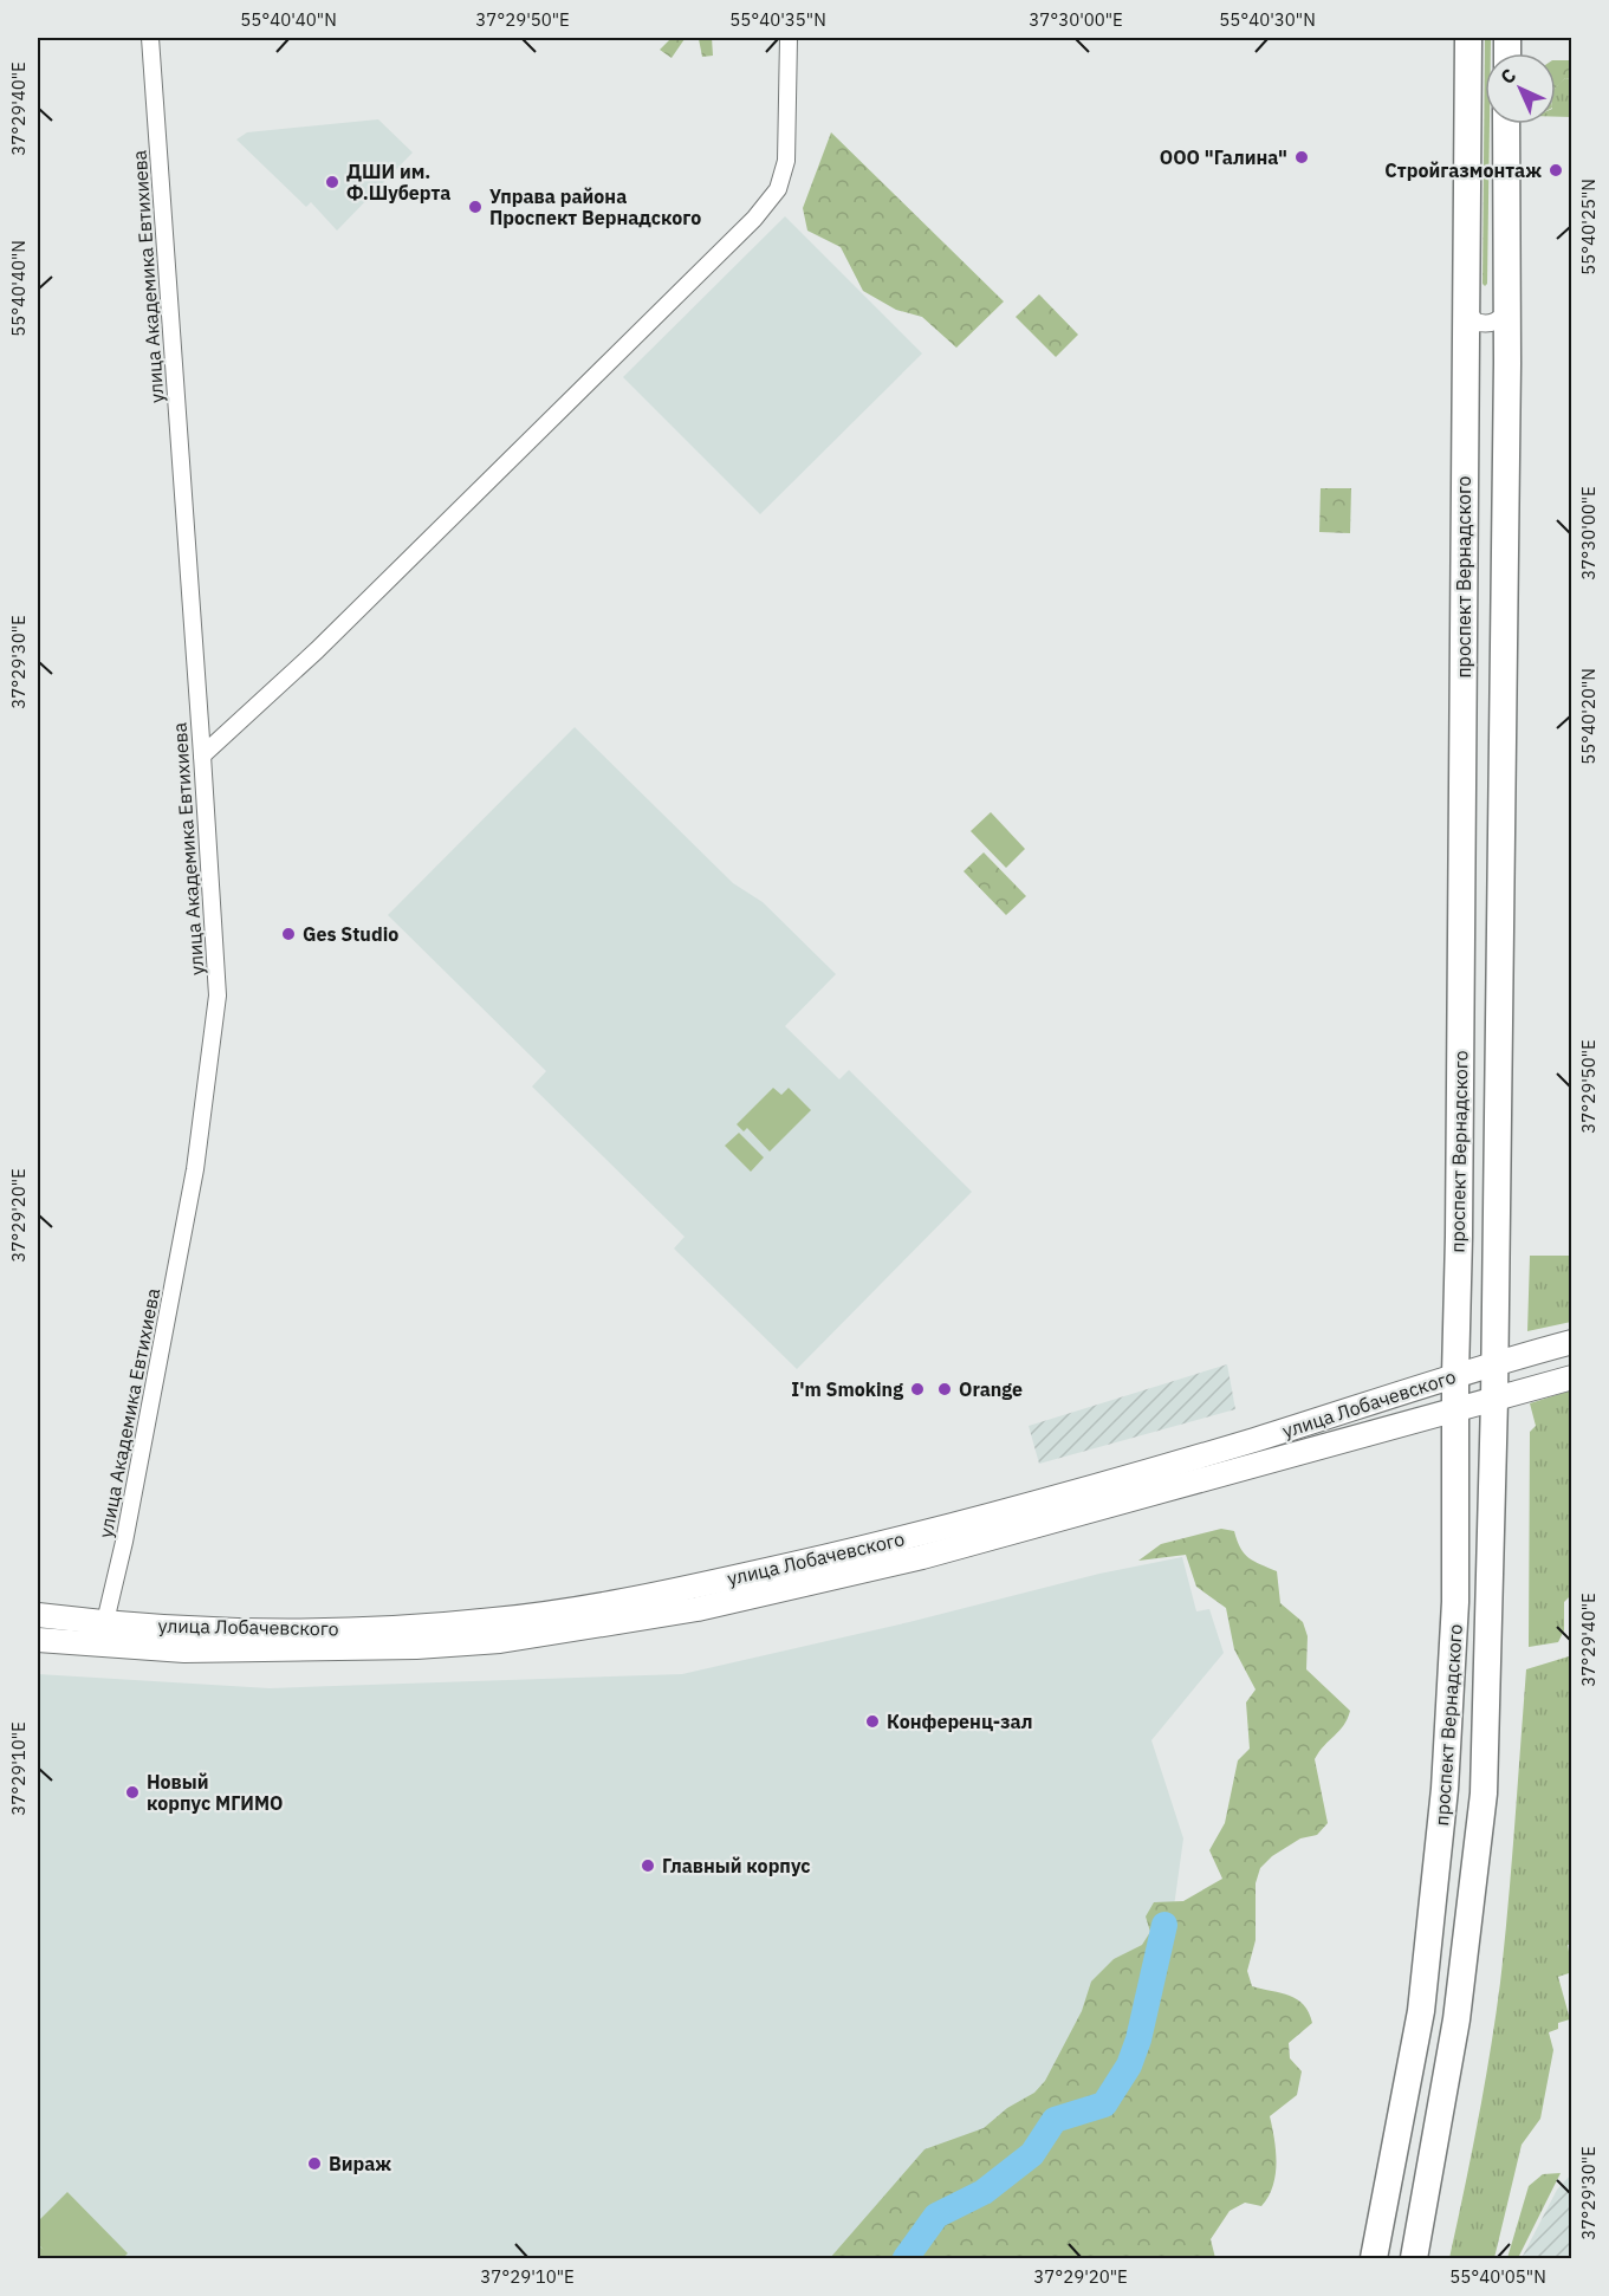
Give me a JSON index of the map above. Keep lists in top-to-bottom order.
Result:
{
  "streets": {
    "main road": ["проспект Вернадского", "улица Лобачевского"],
    "street": ["улица Академика Евтихиева"]
  },
  "crossings": [
    ["улица Академика Евтихиева", "улица Лобачевского"],
    ["проспект Вернадского", "улица Лобачевского"]
  ],
  "places": [
    "ООО \"Галина\"",
    "Стройгазмонтаж",
    "ДШИ им. Ф.Шуберта",
    "Управа района Проспект Вернадского",
    "Ges Studio",
    "I'm Smoking",
    "Orange",
    "Конференц-зал",
    "Новый корпус МГИМО",
    "Главный корпус",
    "Вираж"
  ],
  "north": "top left",
  "coordinates": [
    "55°40'40\"N",
    "37°29'50\"E",
    "55°40'35\"N",
    "37°30'00\"E",
    "55°40'30\"N",
    "37°29'40\"E",
    "55°40'25\"N",
    "37°29'30\"E",
    "55°40'20\"N",
    "37°29'20\"E",
    "37°29'10\"E",
    "55°40'05\"N"
  ]
}
